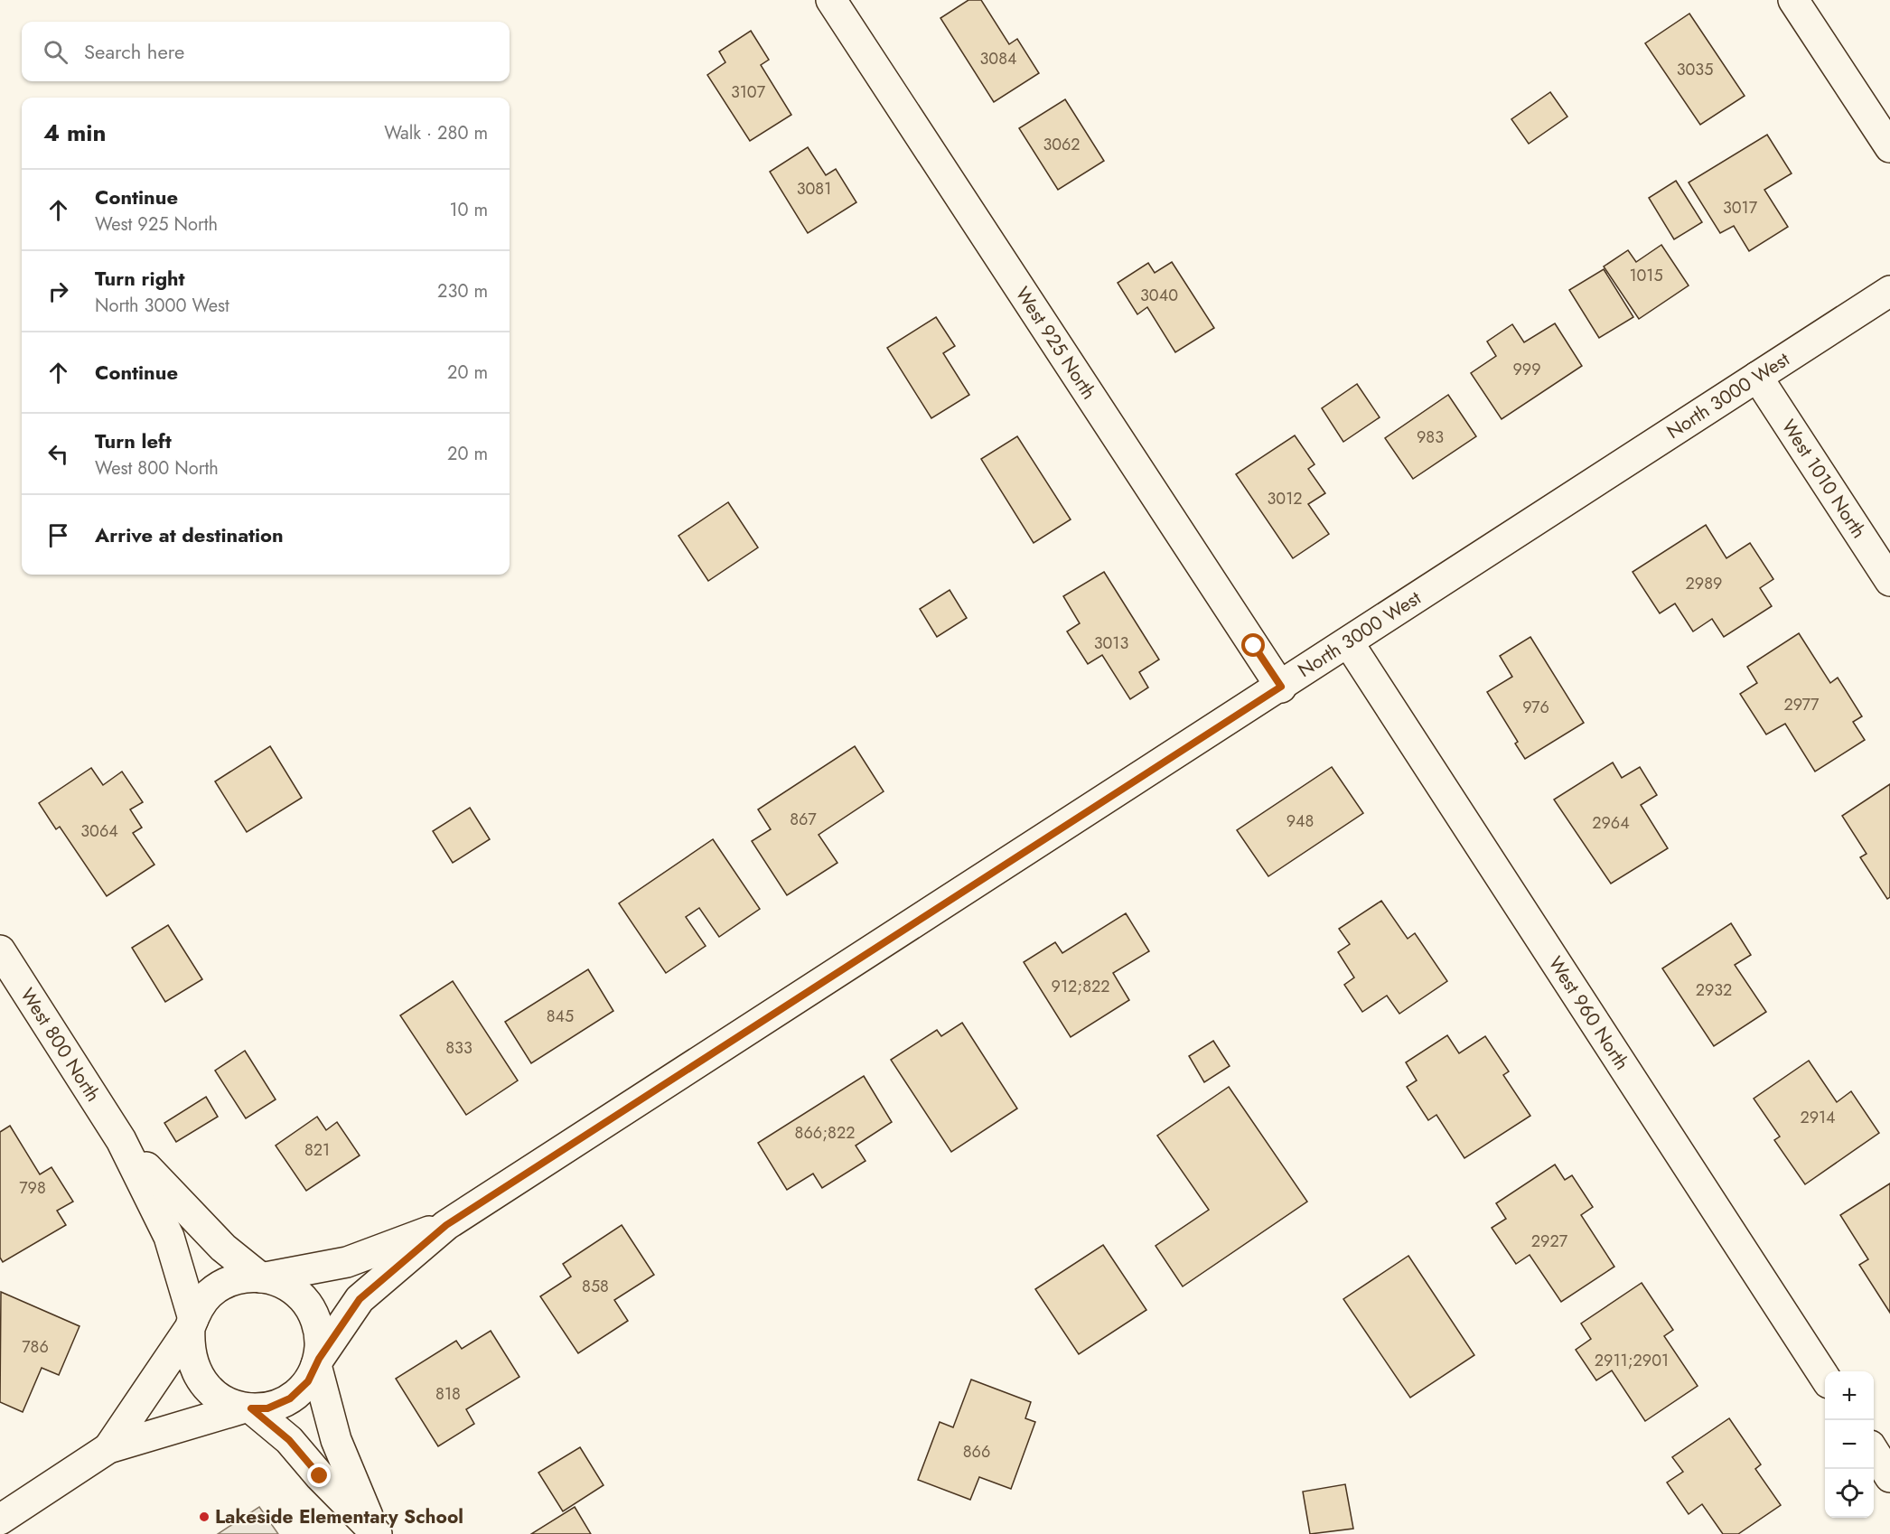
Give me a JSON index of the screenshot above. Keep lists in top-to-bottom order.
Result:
{
  "streets": {
    "street": [
      "West 925 North",
      "North 3000 West",
      "West 1010 North",
      "West 960 North",
      "West 800 North"
    ]
  },
  "crossings": [
    ["West 925 North", "North 3000 West"],
    ["North 3000 West", "West 1010 North"],
    ["North 3000 West", "West 960 North"],
    ["North 3000 West", "West 800 North"]
  ],
  "places": ["Lakeside Elementary School"],
  "house_numbers": [
    "3084",
    "3035",
    "3107",
    "3062",
    "3081",
    "3017",
    "1015",
    "3040",
    "999",
    "983",
    "3012",
    "2989",
    "3013",
    "2977",
    "976",
    "867",
    "948",
    "2964",
    "3064",
    "912;822",
    "2932",
    "845",
    "833",
    "2914",
    "866;822",
    "821",
    "798",
    "2927",
    "858",
    "786",
    "2911;2901",
    "818",
    "866"
  ],
  "page": {
    "search": "Search here",
    "heading": ["4 min", "Walk · 280 m"],
    "list": [
      ["Continue", "West 925 North", "10 m"],
      ["Turn right", "North 3000 West", "230 m"],
      ["Continue", "20 m"],
      ["Turn left", "West 800 North", "20 m"],
      "Arrive at destination"
    ],
    "map_buttons": ["+", "−"]
  }
}
